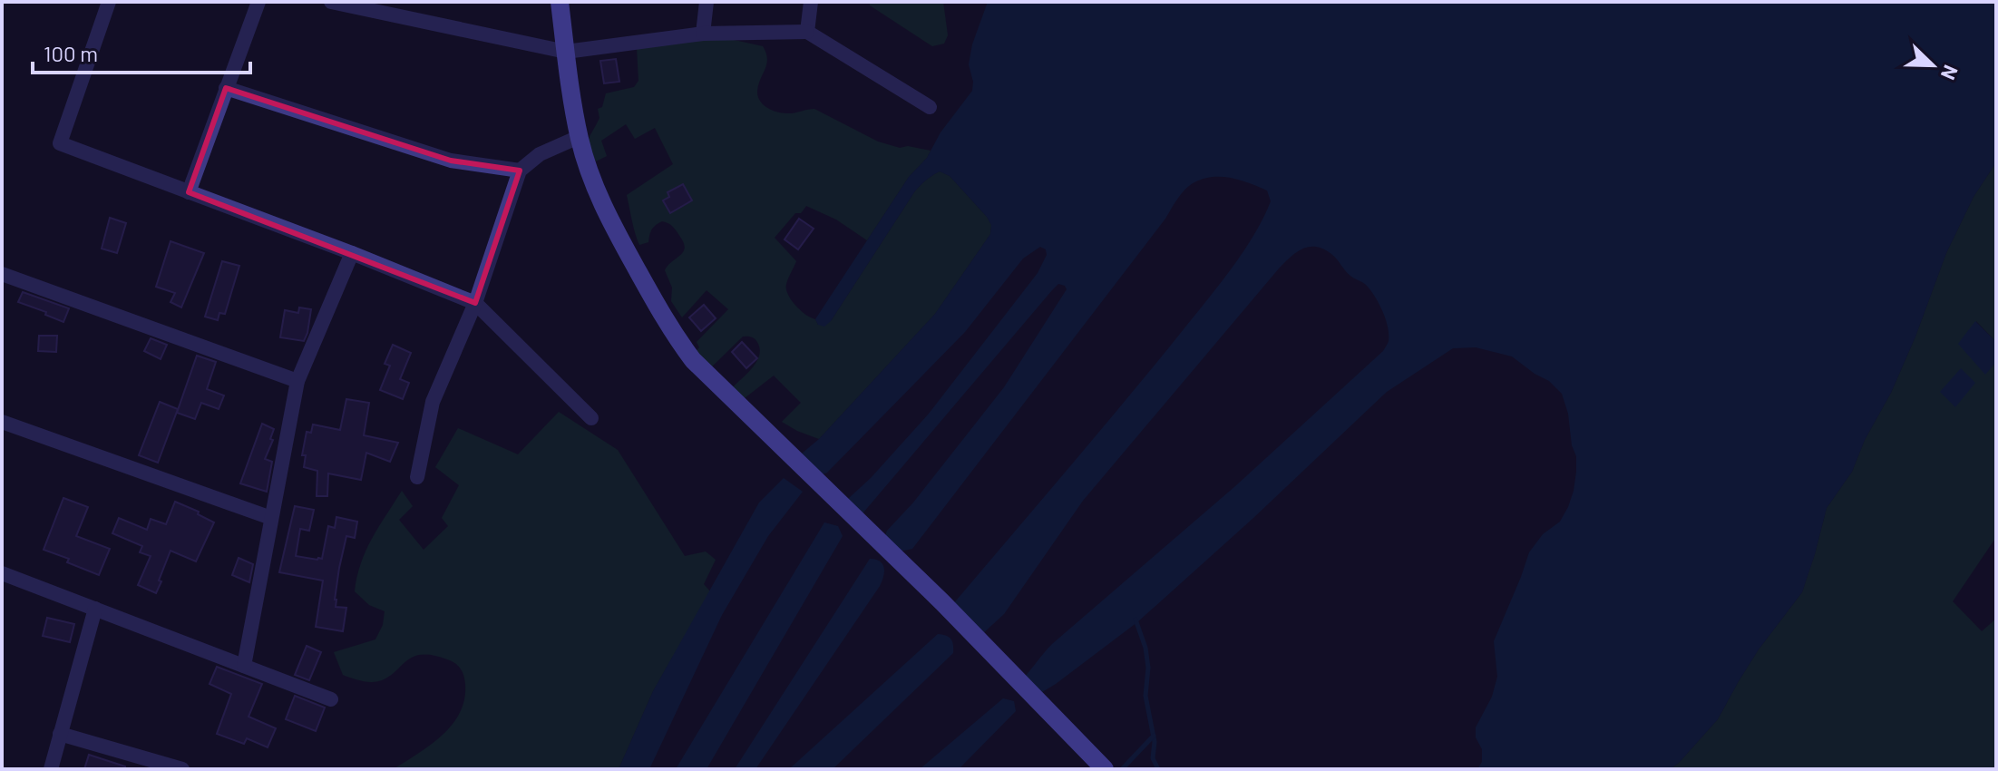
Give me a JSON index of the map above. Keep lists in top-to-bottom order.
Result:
{
  "scale_bar": "100 m",
  "north": "bottom right"
}
